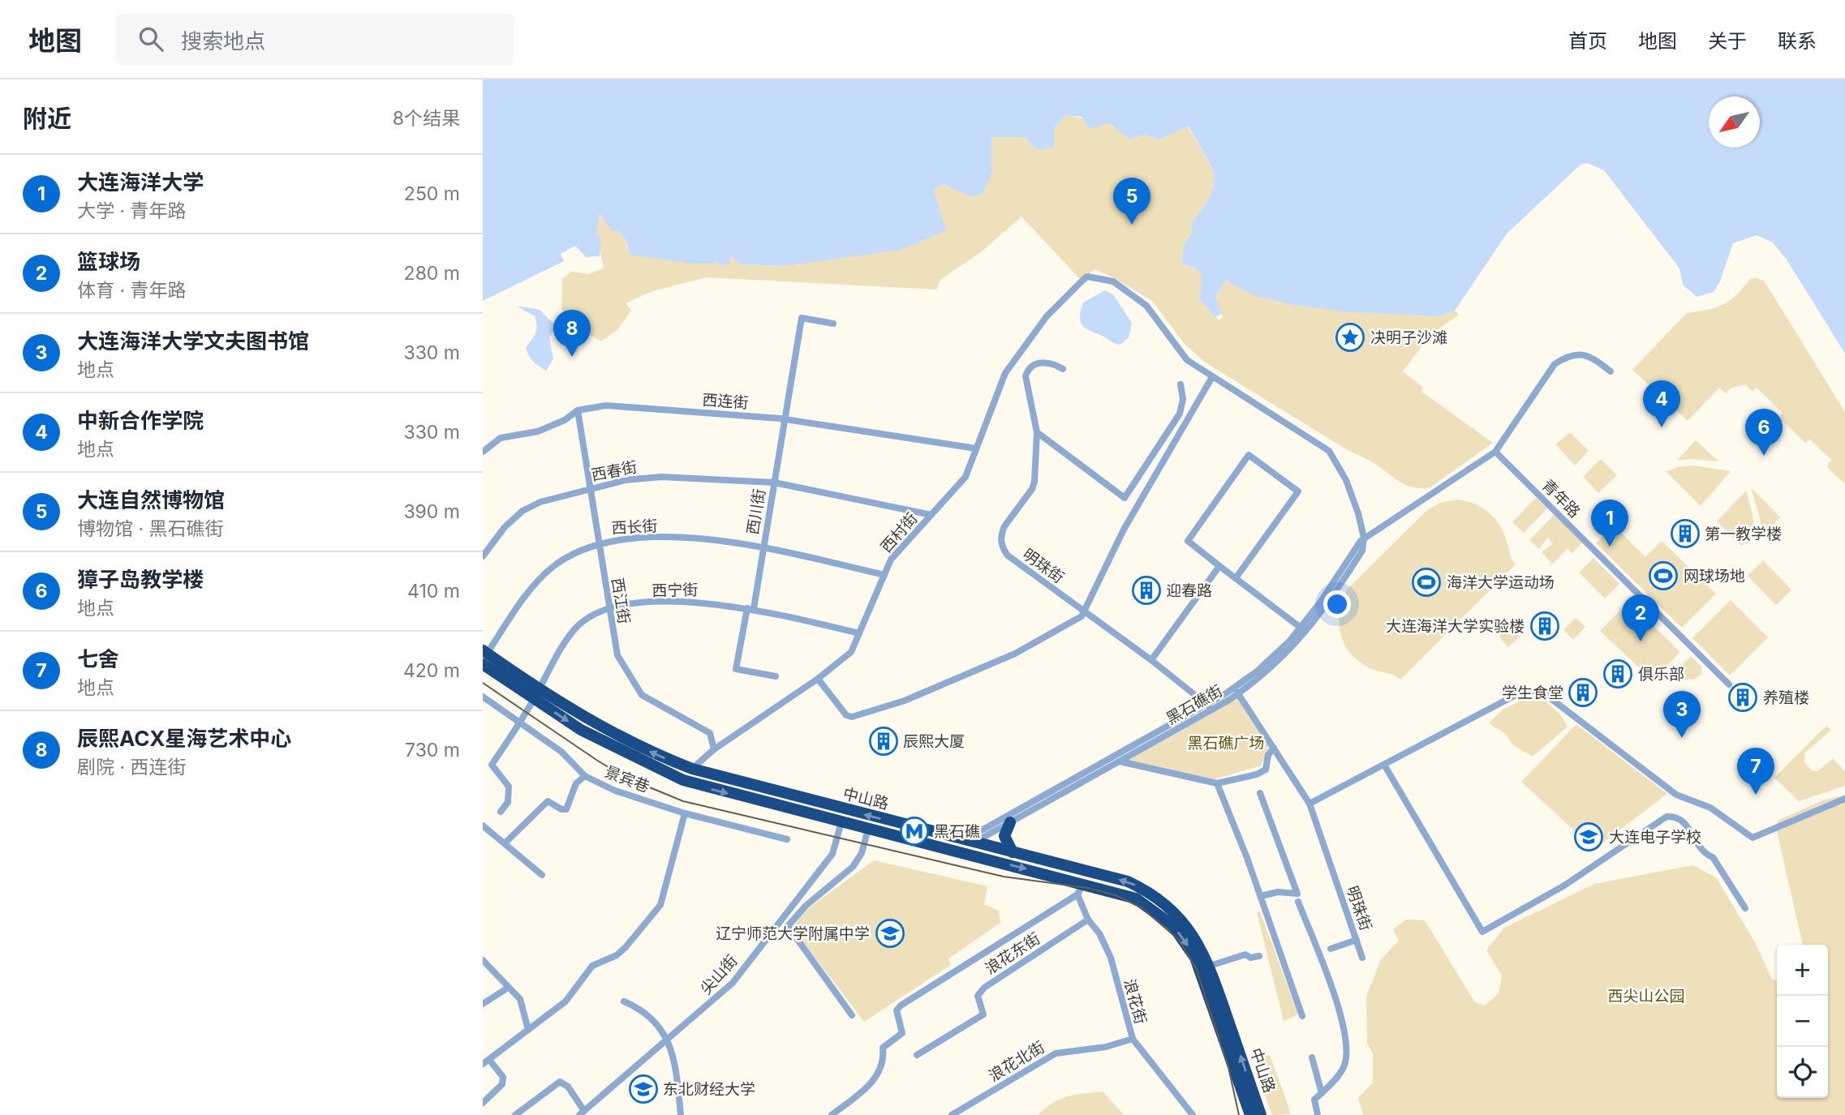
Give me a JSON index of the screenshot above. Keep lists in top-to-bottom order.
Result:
{
  "streets": {
    "highway": ["中山路"],
    "street": [
      "西连街",
      "西春街",
      "青年路",
      "西川街",
      "西长街",
      "西村街",
      "明珠街",
      "西宁街",
      "西江街",
      "黑石礁街",
      "景宾巷",
      "浪花东街",
      "尖山街",
      "浪花街",
      "浪花北街"
    ]
  },
  "crossings": [
    ["西连街", "西川街"],
    ["西连街", "西村街"],
    ["西连街", "西江街"],
    ["西春街", "西川街"],
    ["西春街", "西村街"],
    ["西春街", "西江街"],
    ["西川街", "西长街"],
    ["西川街", "西宁街"],
    ["西长街", "西村街"],
    ["西长街", "西江街"],
    ["西长街", "中山路"],
    ["西村街", "西宁街"],
    ["西村街", "西江街"],
    ["西村街", "中山路"],
    ["明珠街", "黑石礁街"],
    ["西宁街", "西江街"],
    ["西宁街", "景宾巷"],
    ["西宁街", "中山路"],
    ["黑石礁街", "中山路"],
    ["中山路", "尖山街"],
    ["中山路", "浪花街"],
    ["浪花东街", "浪花街"],
    ["浪花街", "浪花北街"]
  ],
  "parks": ["黑石礁广场", "西尖山公园"],
  "places": {
    "place": ["决明子沙滩"],
    "building": [
      "第一教学楼",
      "迎春路",
      "大连海洋大学实验楼",
      "俱乐部",
      "学生食堂",
      "养殖楼",
      "辰熙大厦"
    ],
    "sports": ["网球场地", "海洋大学运动场"],
    "metro station": ["黑石礁"],
    "school or university": ["大连电子学校", "辽宁师范大学附属中学", "东北财经大学"]
  },
  "north": "bottom left",
  "page": {
    "header": "地图",
    "search": "搜索地点",
    "nav": [
      "首页",
      "地图",
      "关于",
      "联系"
    ],
    "heading": ["附近", "8个结果"],
    "list": [
      {
        "mark": "1",
        "name": "大连海洋大学",
        "note": "大学 · 青年路",
        "value": "250 m"
      },
      {
        "mark": "2",
        "name": "篮球场",
        "note": "体育 · 青年路",
        "value": "280 m"
      },
      {
        "mark": "3",
        "name": "大连海洋大学文夫图书馆",
        "note": "地点",
        "value": "330 m"
      },
      {
        "mark": "4",
        "name": "中新合作学院",
        "note": "地点",
        "value": "330 m"
      },
      {
        "mark": "5",
        "name": "大连自然博物馆",
        "note": "博物馆 · 黑石礁街",
        "value": "390 m"
      },
      {
        "mark": "6",
        "name": "獐子岛教学楼",
        "note": "地点",
        "value": "410 m"
      },
      {
        "mark": "7",
        "name": "七舍",
        "note": "地点",
        "value": "420 m"
      },
      {
        "mark": "8",
        "name": "辰熙ACX星海艺术中心",
        "note": "剧院 · 西连街",
        "value": "730 m"
      }
    ],
    "pins": [
      "5",
      "8",
      "4",
      "6",
      "1",
      "2",
      "3",
      "7"
    ],
    "map_buttons": ["+", "−"]
  }
}
